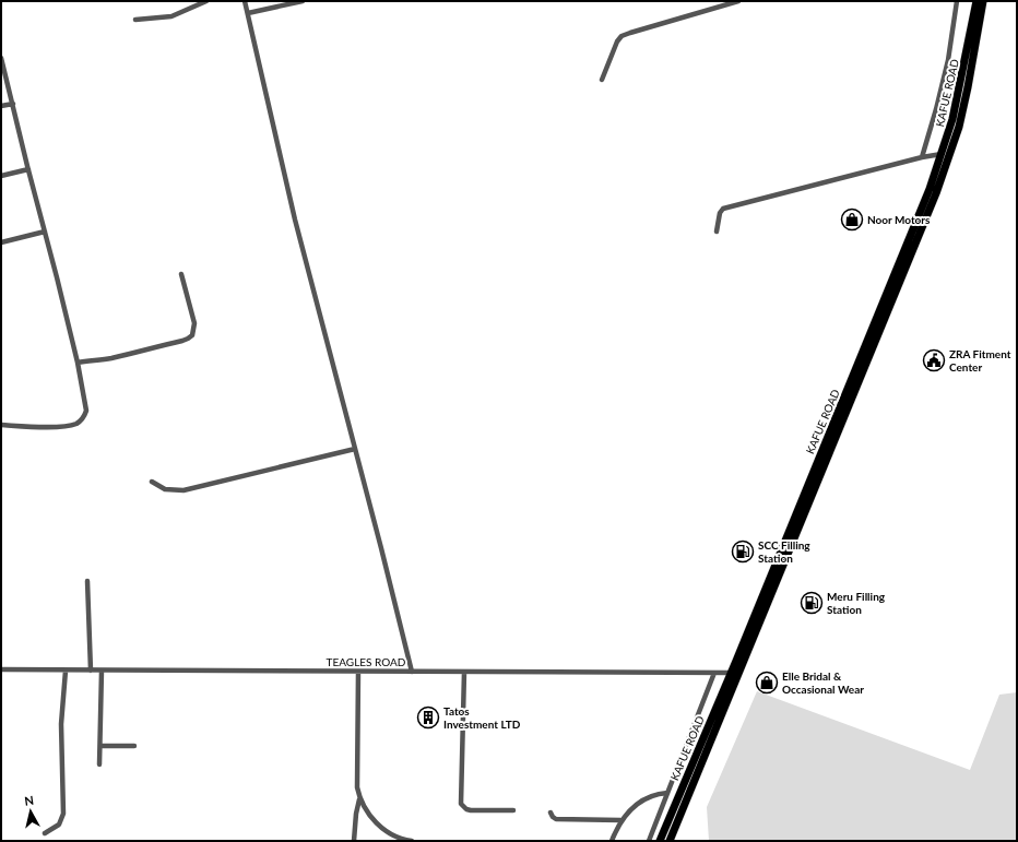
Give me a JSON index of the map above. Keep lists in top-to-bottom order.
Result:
{
  "streets": {
    "main road": ["KAFUE ROAD"],
    "street": ["TEAGLES ROAD"]
  },
  "crossings": [
    ["KAFUE ROAD", "TEAGLES ROAD"]
  ],
  "places": {
    "shop": ["Noor Motors", "Elle Bridal & Occasional Wear"],
    "public building": ["ZRA Fitment Center"],
    "fuel station": ["SCC Filling Station", "Meru Filling Station"],
    "building": ["Tatos Investment LTD"]
  },
  "north": "top"
}
